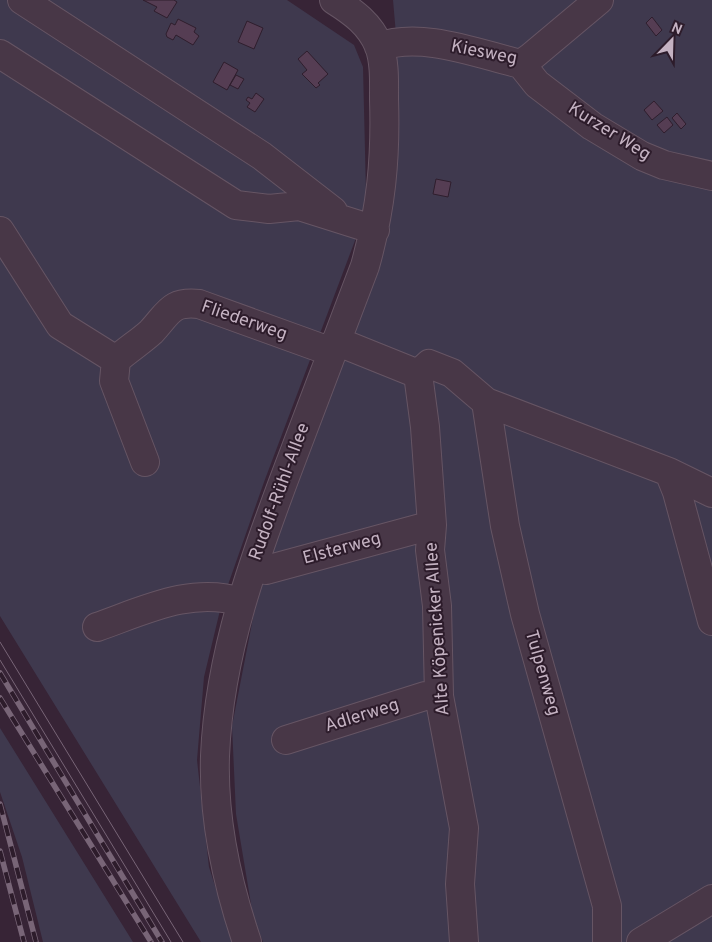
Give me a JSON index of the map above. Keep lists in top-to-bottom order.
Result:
{
  "streets": {
    "street": [
      "Kiesweg",
      "Kurzer Weg",
      "Fliederweg",
      "Rudolf-Rühl-Allee",
      "Elsterweg",
      "Alte Köpenicker Allee",
      "Tulpenweg",
      "Adlerweg"
    ]
  },
  "crossings": [
    ["Kiesweg", "Kurzer Weg"],
    ["Kiesweg", "Rudolf-Rühl-Allee"],
    ["Fliederweg", "Rudolf-Rühl-Allee"],
    ["Fliederweg", "Alte Köpenicker Allee"],
    ["Rudolf-Rühl-Allee", "Elsterweg"],
    ["Elsterweg", "Alte Köpenicker Allee"],
    ["Alte Köpenicker Allee", "Adlerweg"]
  ],
  "north": "top right"
}
